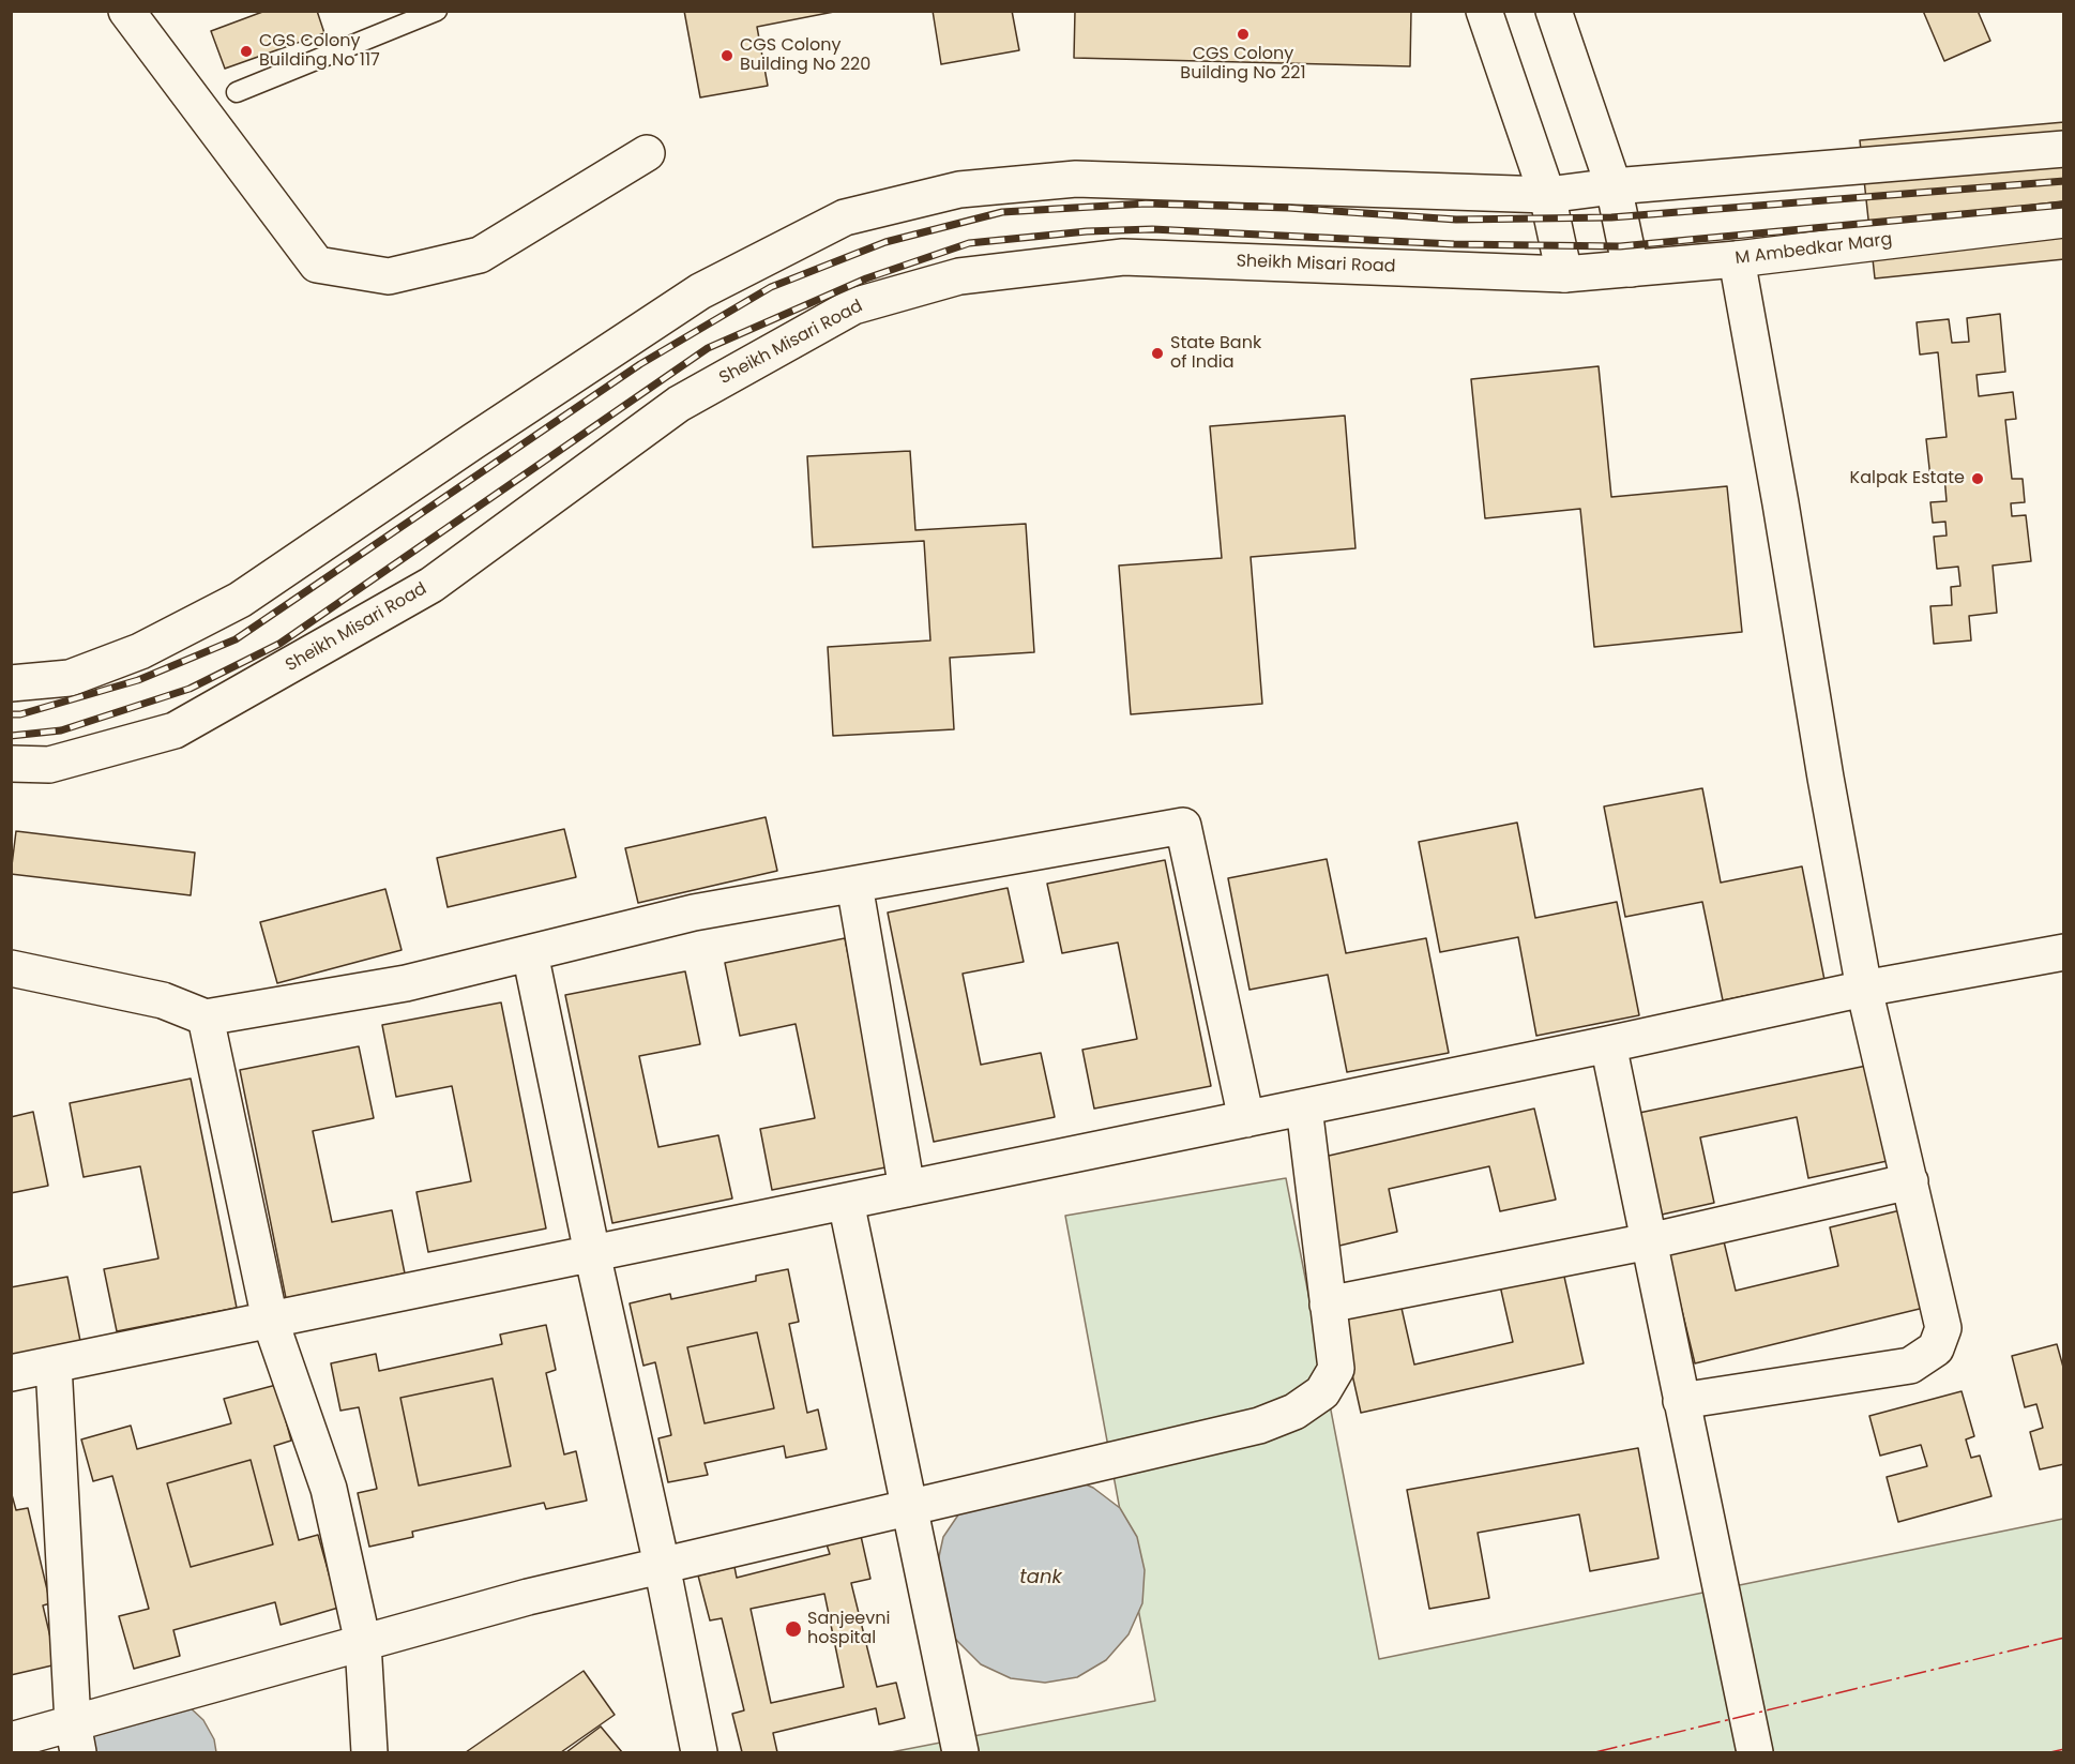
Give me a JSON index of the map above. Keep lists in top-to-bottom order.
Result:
{
  "streets": {
    "street": ["M Ambedkar Marg", "Sheikh Misari Road"]
  },
  "crossings": [
    ["M Ambedkar Marg", "Sheikh Misari Road"]
  ],
  "water": ["tank"],
  "places": [
    "CGS Colony Building No 221",
    "CGS Colony Building No 117",
    "CGS Colony Building No 220",
    "State Bank of India",
    "Kalpak Estate",
    "Sanjeevni hospital"
  ]
}
